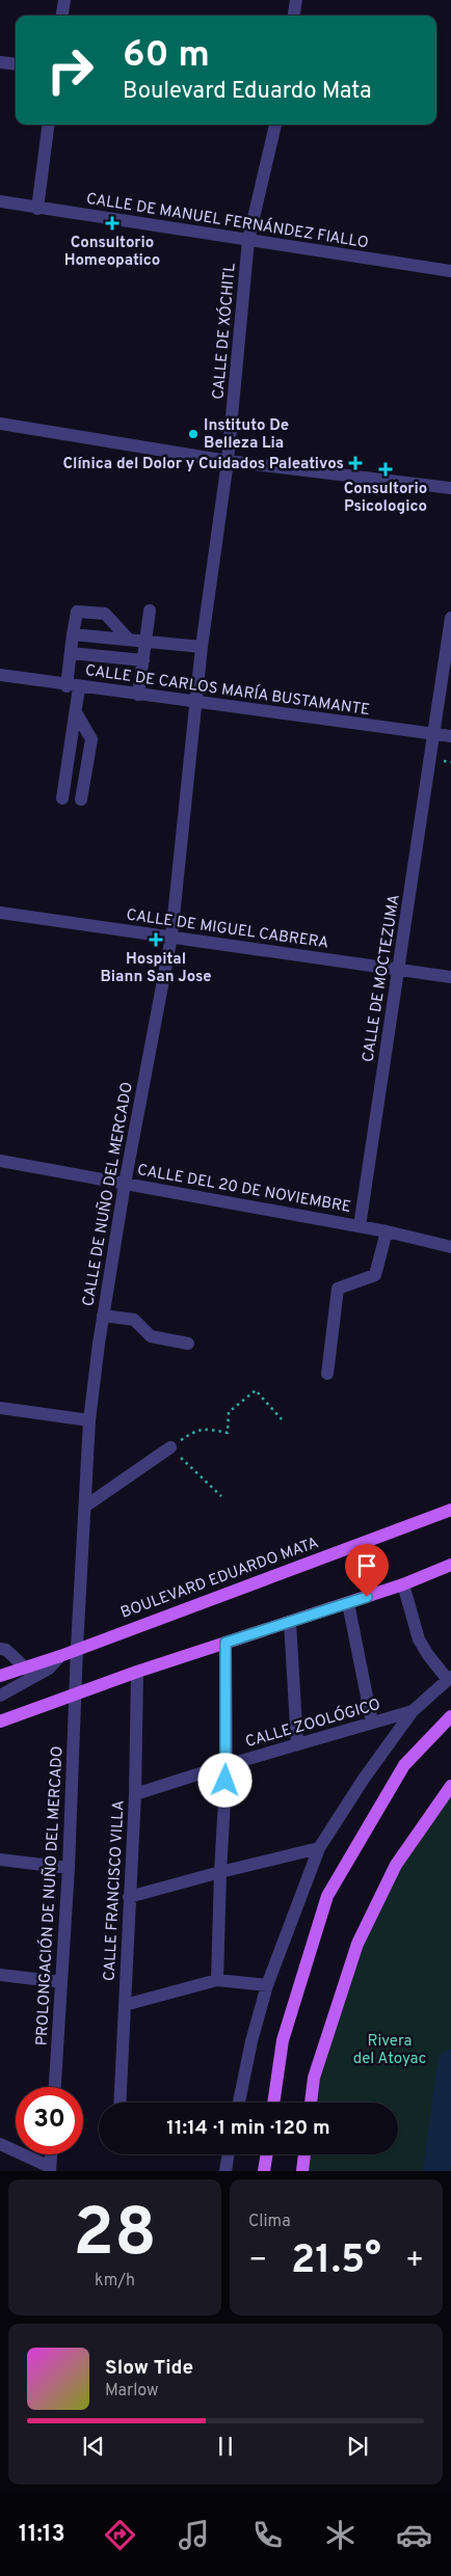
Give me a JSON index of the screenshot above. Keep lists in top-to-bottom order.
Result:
{
  "streets": {
    "main road": ["BOULEVARD EDUARDO MATA"],
    "street": [
      "CALLE DE MANUEL FERNÁNDEZ FIALLO",
      "CALLE DE XÓCHITL",
      "CALLE DE CARLOS MARÍA BUSTAMANTE",
      "CALLE DE MIGUEL CABRERA",
      "CALLE DE MOCTEZUMA",
      "CALLE DEL 20 DE NOVIEMBRE",
      "CALLE DE NUÑO DEL MERCADO",
      "CALLE ZOOLÓGICO",
      "CALLE FRANCISCO VILLA",
      "PROLONGACIÓN DE NUÑO DEL MERCADO"
    ]
  },
  "crossings": [
    ["CALLE DE MANUEL FERNÁNDEZ FIALLO", "CALLE DE XÓCHITL"],
    ["CALLE DE XÓCHITL", "CALLE DE CARLOS MARÍA BUSTAMANTE"],
    ["CALLE DE XÓCHITL", "CALLE DE NUÑO DEL MERCADO"],
    ["CALLE DE CARLOS MARÍA BUSTAMANTE", "CALLE DE MOCTEZUMA"],
    ["CALLE DE CARLOS MARÍA BUSTAMANTE", "CALLE DE NUÑO DEL MERCADO"],
    ["CALLE DE MIGUEL CABRERA", "CALLE DE MOCTEZUMA"],
    ["CALLE DE MIGUEL CABRERA", "CALLE DE NUÑO DEL MERCADO"],
    ["CALLE DE MOCTEZUMA", "CALLE DEL 20 DE NOVIEMBRE"],
    ["CALLE DEL 20 DE NOVIEMBRE", "CALLE DE NUÑO DEL MERCADO"],
    ["CALLE DE NUÑO DEL MERCADO", "BOULEVARD EDUARDO MATA"],
    ["CALLE DE NUÑO DEL MERCADO", "PROLONGACIÓN DE NUÑO DEL MERCADO"],
    ["CALLE ZOOLÓGICO", "CALLE FRANCISCO VILLA"]
  ],
  "parks": ["Rivera del Atoyac"],
  "places": {
    "health": [
      "Consultorio Homeopatico",
      "Clínica del Dolor y Cuidados Paleativos",
      "Consultorio Psicologico",
      "Hospital Biann San Jose"
    ],
    "other": ["Instituto De Belleza Lia"]
  },
  "page": {
    "turn": ["60 m", "Boulevard Eduardo Mata"],
    "limit": "30",
    "trip": "11:14 · 1 min · 120 m",
    "tile": [
      ["28", "km/h"],
      "Clima"
    ],
    "heat": ["−", "21.5°", "+"],
    "song": ["Slow Tide", "Marlow"],
    "tabs": "11:13"
  }
}
